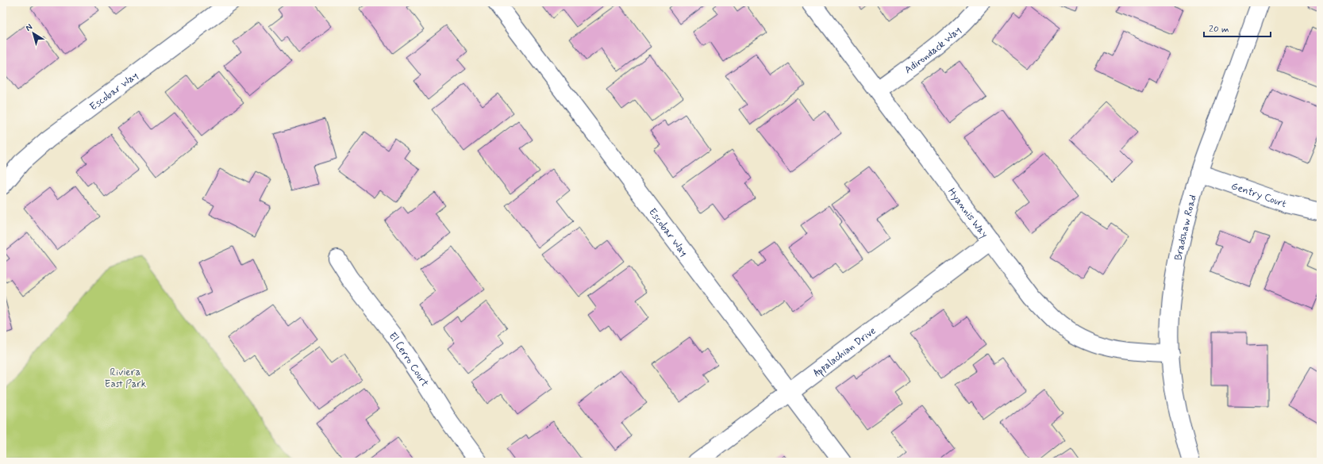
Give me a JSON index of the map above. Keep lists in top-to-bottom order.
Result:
{
  "streets": {
    "street": [
      "Adirondack Way",
      "Escobar Way",
      "Gentry Court",
      "Hyannis Way",
      "Bradshaw Road",
      "Appalachian Drive",
      "El Cerro Court"
    ]
  },
  "crossings": [
    ["Adirondack Way", "Hyannis Way"],
    ["Escobar Way", "Appalachian Drive"],
    ["Gentry Court", "Bradshaw Road"],
    ["Hyannis Way", "Bradshaw Road"],
    ["Hyannis Way", "Appalachian Drive"]
  ],
  "parks": ["Riviera East Park"],
  "scale_bar": "20 m",
  "north": "top left"
}
